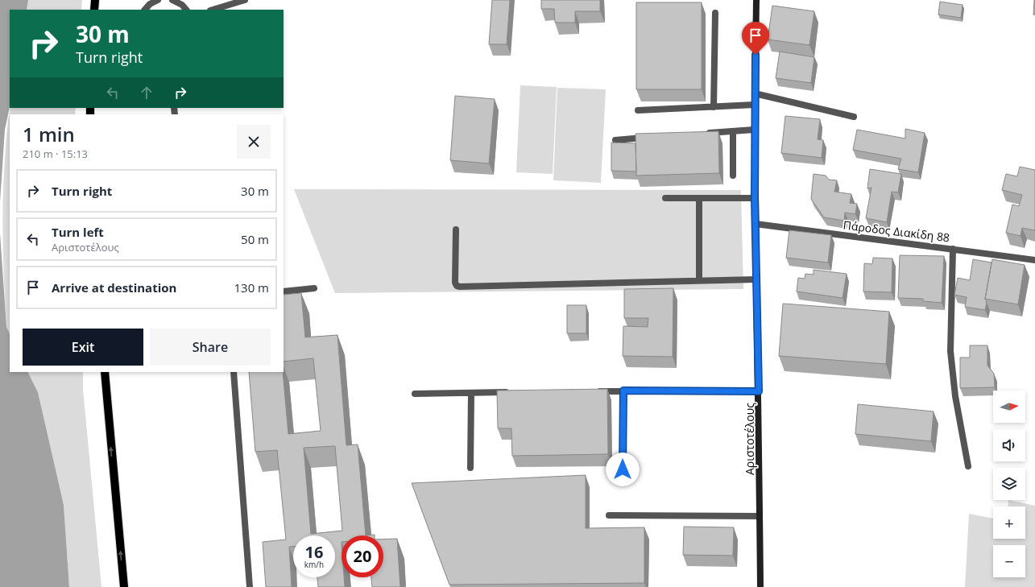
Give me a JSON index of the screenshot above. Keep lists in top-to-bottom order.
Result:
{
  "streets": {
    "main road": ["Αριστοτέλους"],
    "street": ["Πάροδος Διακίδη 88"]
  },
  "crossings": [
    ["Πάροδος Διακίδη 88", "Αριστοτέλους"]
  ],
  "north": "right",
  "page": {
    "turn": ["30 m", "Turn right"],
    "heading": ["1 min", "210 m · 15:13"],
    "list": [
      {
        "name": "Turn right",
        "value": "30 m"
      },
      {
        "name": "Turn left",
        "note": "Αριστοτέλους",
        "value": "50 m"
      },
      {
        "name": "Arrive at destination",
        "value": "130 m"
      }
    ],
    "buttons": ["Exit", "Share"],
    "map_buttons": ["+", "−"],
    "speed": "16 km/h",
    "limit": "20"
  }
}
